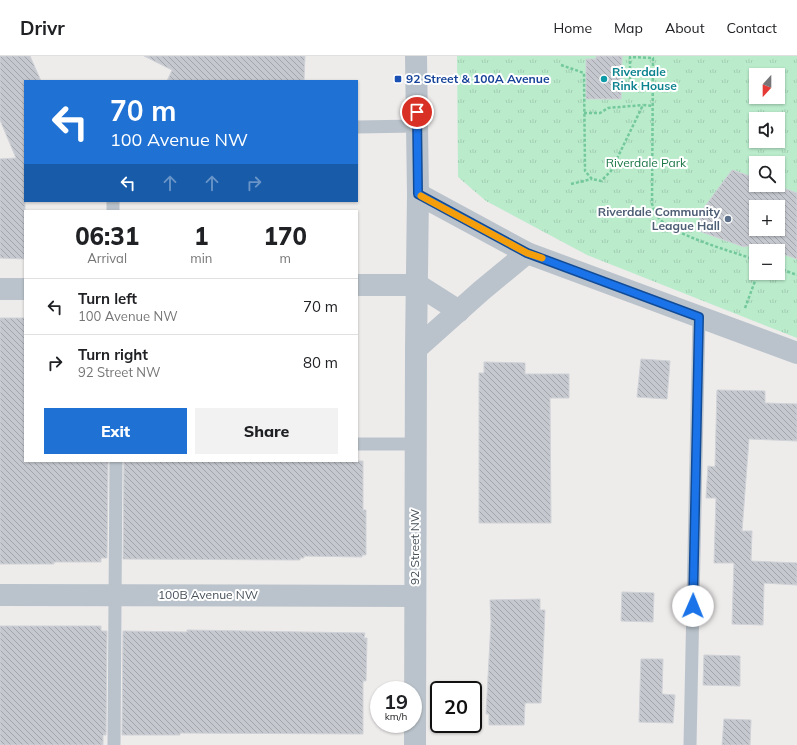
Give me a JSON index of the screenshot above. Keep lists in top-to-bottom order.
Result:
{
  "streets": {
    "street": ["92 Street NW", "100B Avenue NW"]
  },
  "crossings": [
    ["92 Street NW", "100B Avenue NW"]
  ],
  "parks": ["Riverdale Park"],
  "places": {
    "transit": ["92 Street & 100A Avenue"],
    "other": ["Riverdale Rink House", "Riverdale Community League Hall"]
  },
  "north": "bottom",
  "page": {
    "header": "Drivr",
    "nav": [
      "Home",
      "Map",
      "About",
      "Contact"
    ],
    "map_buttons": ["+", "−"],
    "turn": ["70 m", "100 Avenue NW"],
    "eta": [
      "06:31",
      "Arrival",
      "1",
      "min",
      "170",
      "m"
    ],
    "list": [
      {
        "name": "Turn left",
        "note": "100 Avenue NW",
        "value": "70 m"
      },
      {
        "name": "Turn right",
        "note": "92 Street NW",
        "value": "80 m"
      }
    ],
    "buttons": ["Exit", "Share"],
    "speed": "19 km/h",
    "limit": "20"
  }
}
